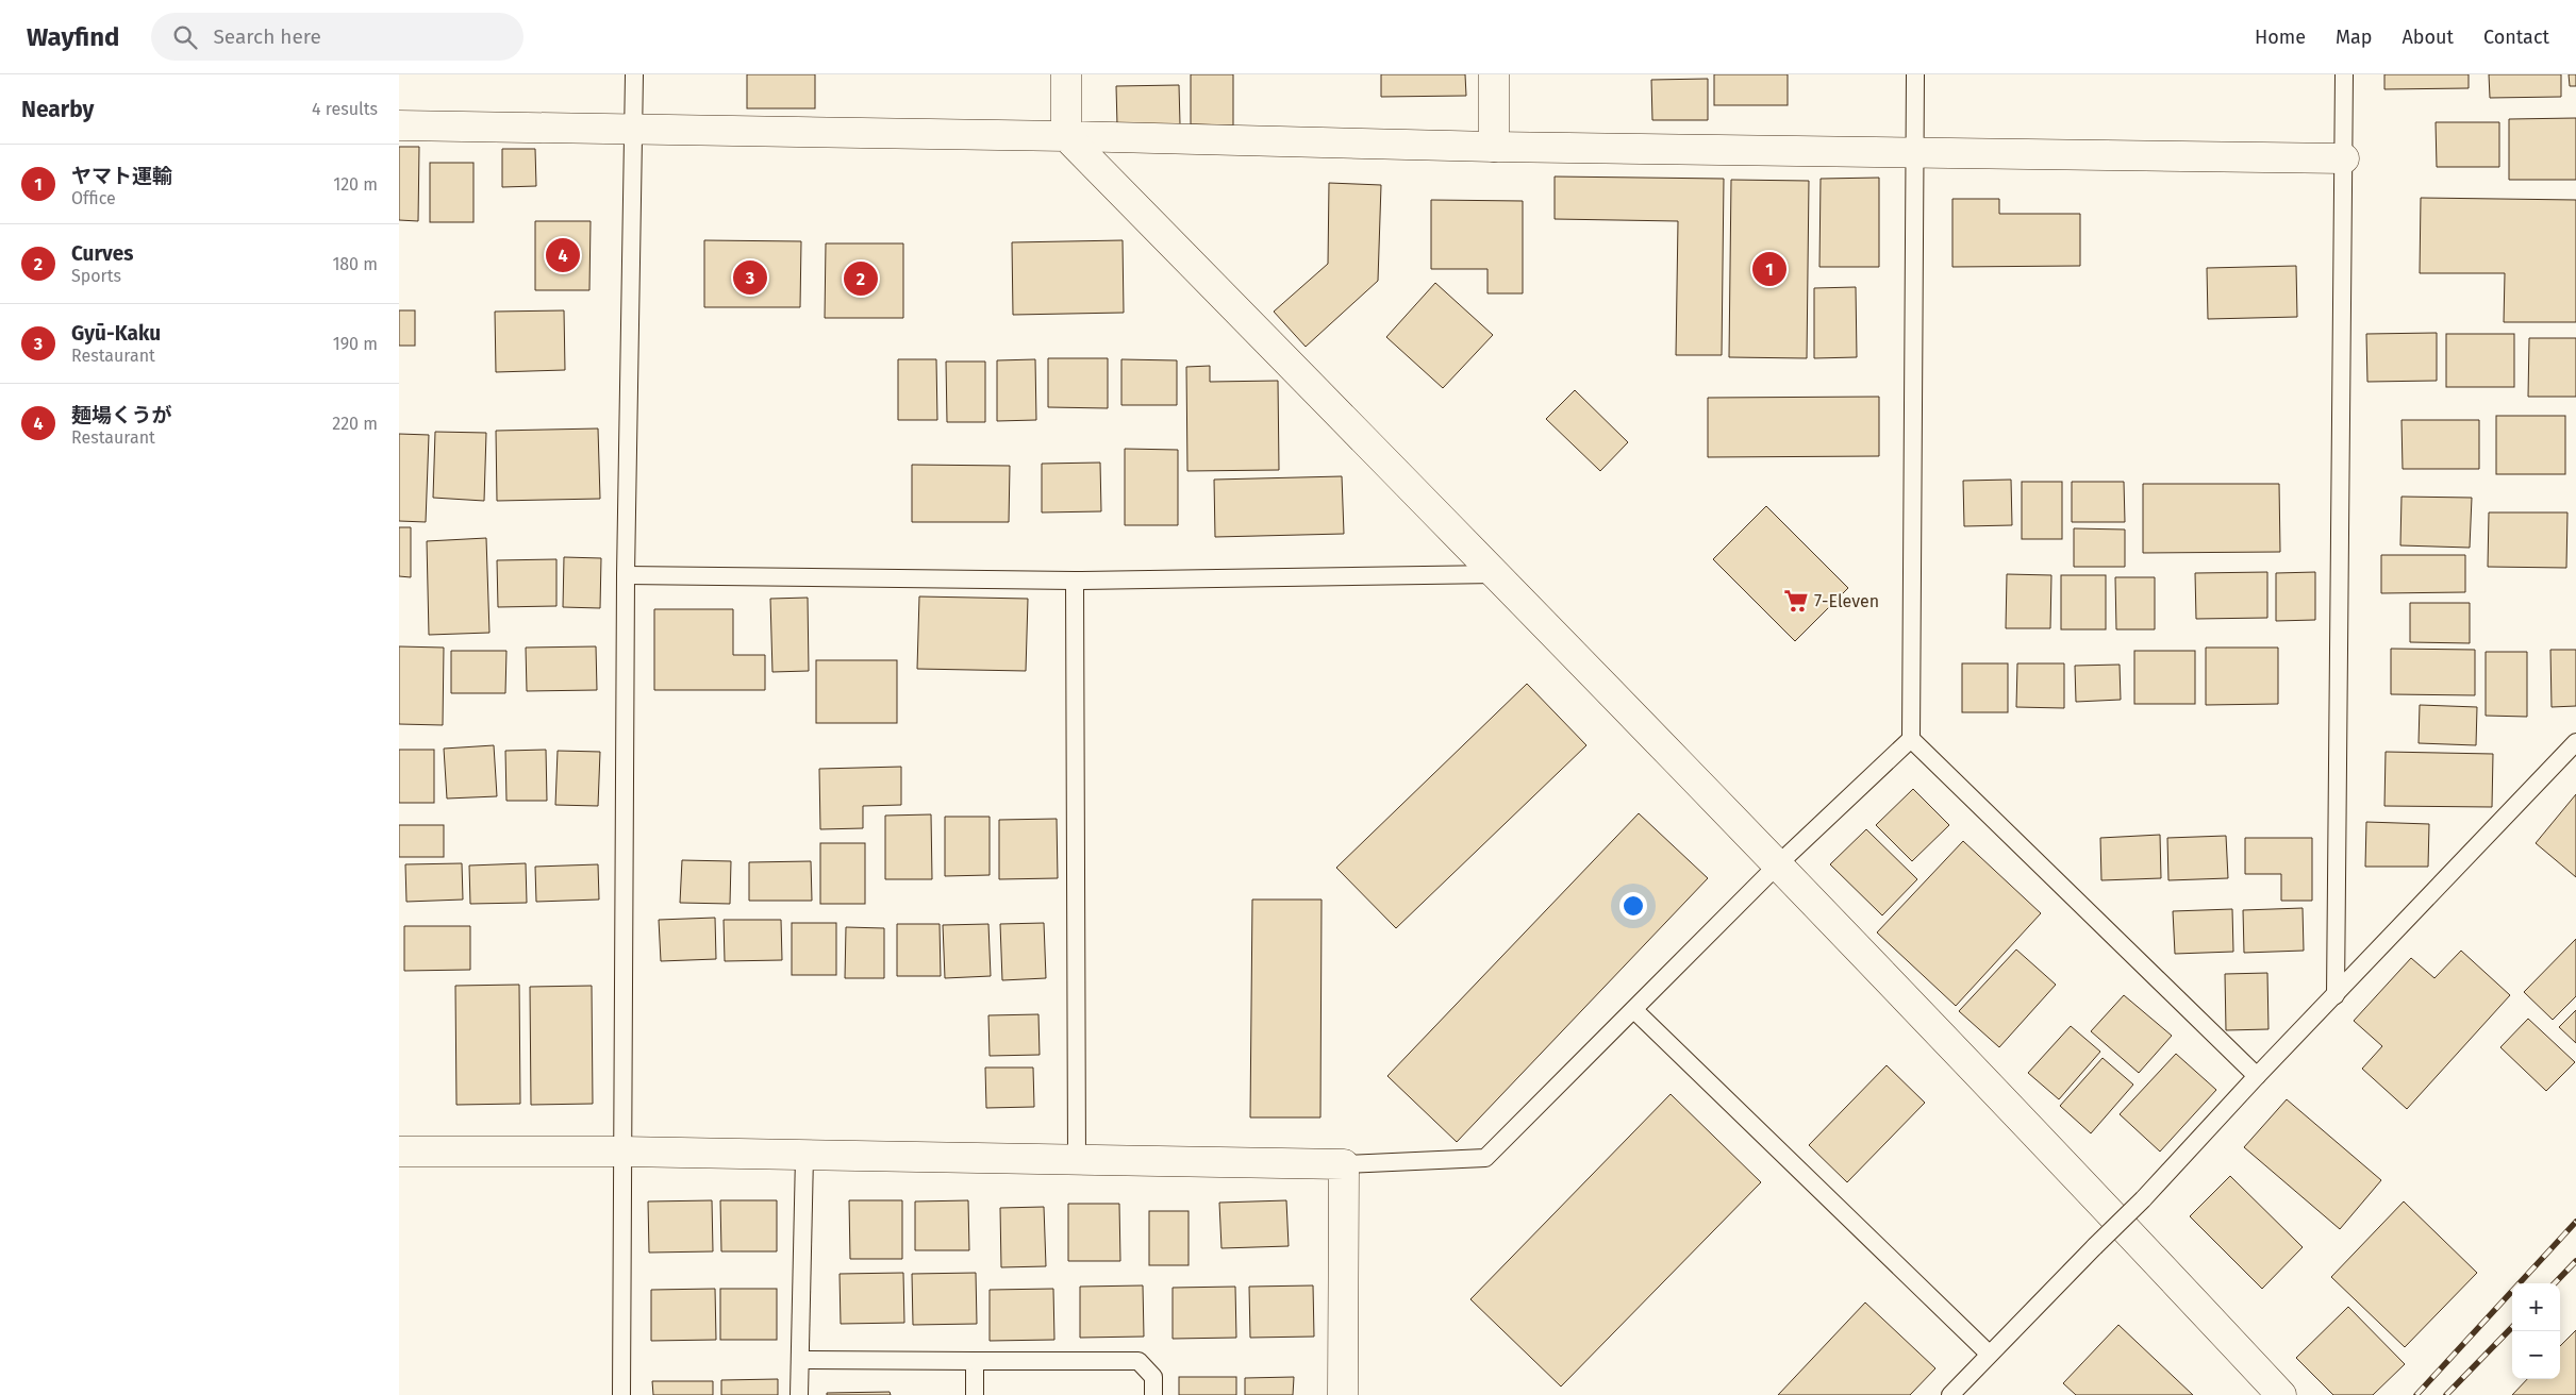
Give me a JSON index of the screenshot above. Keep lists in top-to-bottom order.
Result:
{
  "places": {
    "supermarket": ["7-Eleven"]
  },
  "page": {
    "header": "Wayfind",
    "search": "Search here",
    "nav": [
      "Home",
      "Map",
      "About",
      "Contact"
    ],
    "heading": ["Nearby", "4 results"],
    "list": [
      {
        "mark": "1",
        "name": "ヤマト運輸",
        "note": "Office",
        "value": "120 m"
      },
      {
        "mark": "2",
        "name": "Curves",
        "note": "Sports",
        "value": "180 m"
      },
      {
        "mark": "3",
        "name": "Gyū-Kaku",
        "note": "Restaurant",
        "value": "190 m"
      },
      {
        "mark": "4",
        "name": "麺場くうが",
        "note": "Restaurant",
        "value": "220 m"
      }
    ],
    "pins": [
      "4",
      "1",
      "3",
      "2"
    ],
    "map_buttons": ["+", "−"]
  }
}
